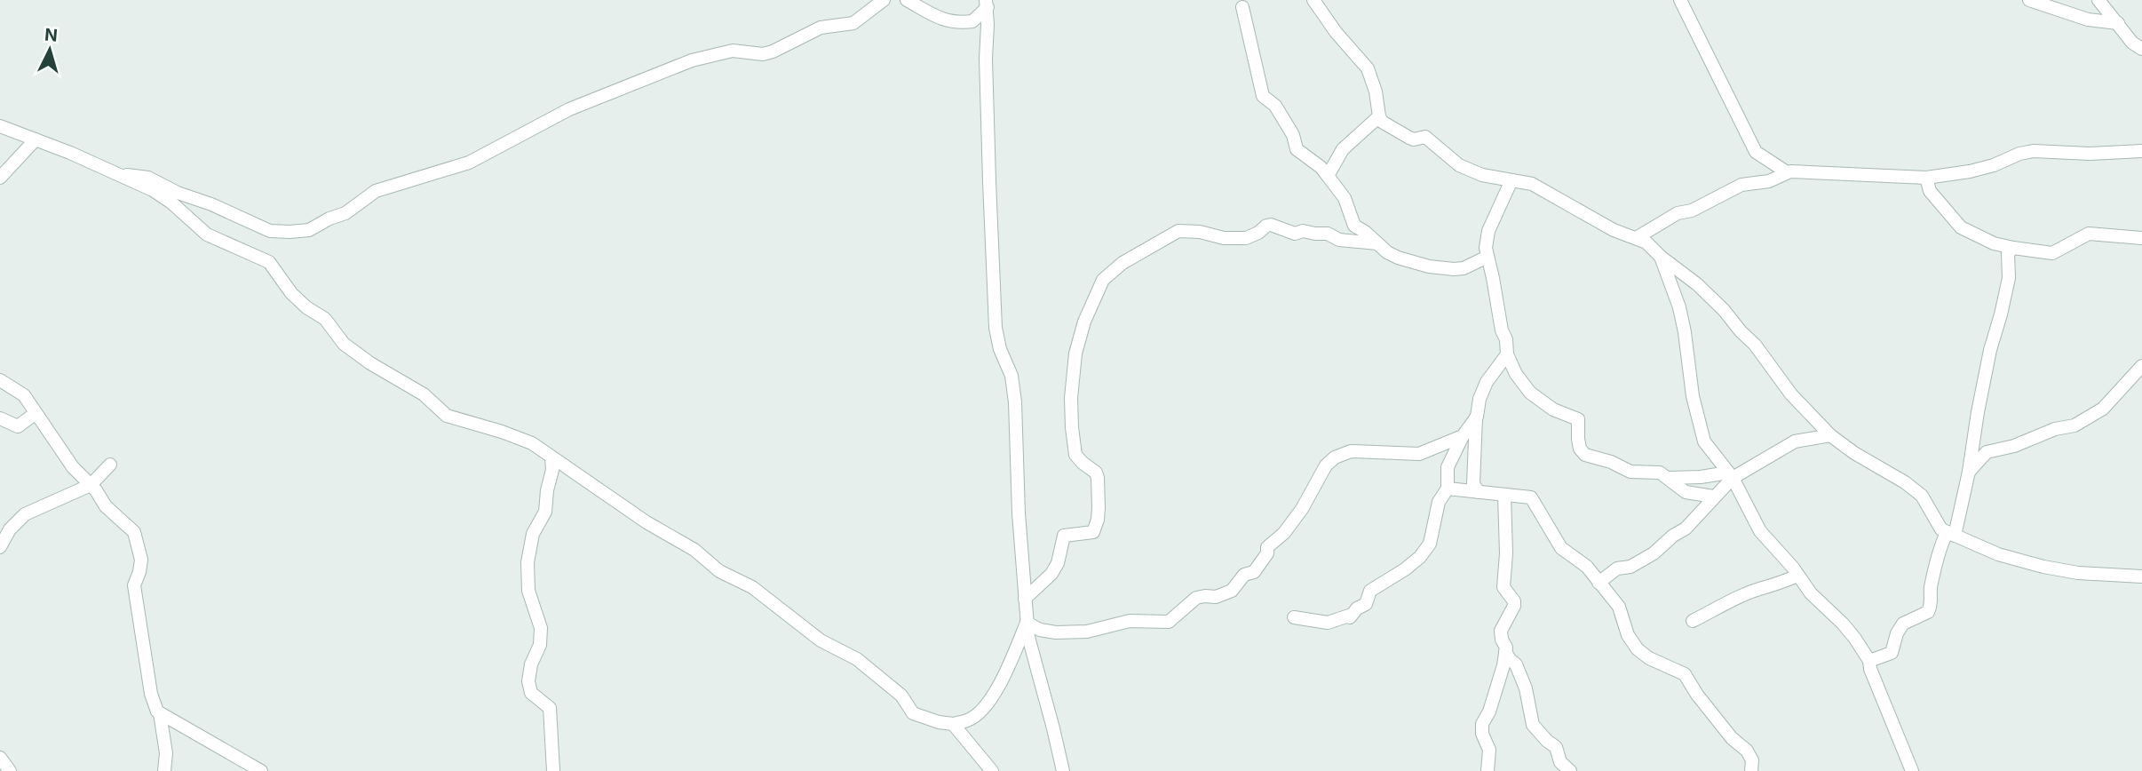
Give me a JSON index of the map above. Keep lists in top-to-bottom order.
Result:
{
  "north": "top"
}
